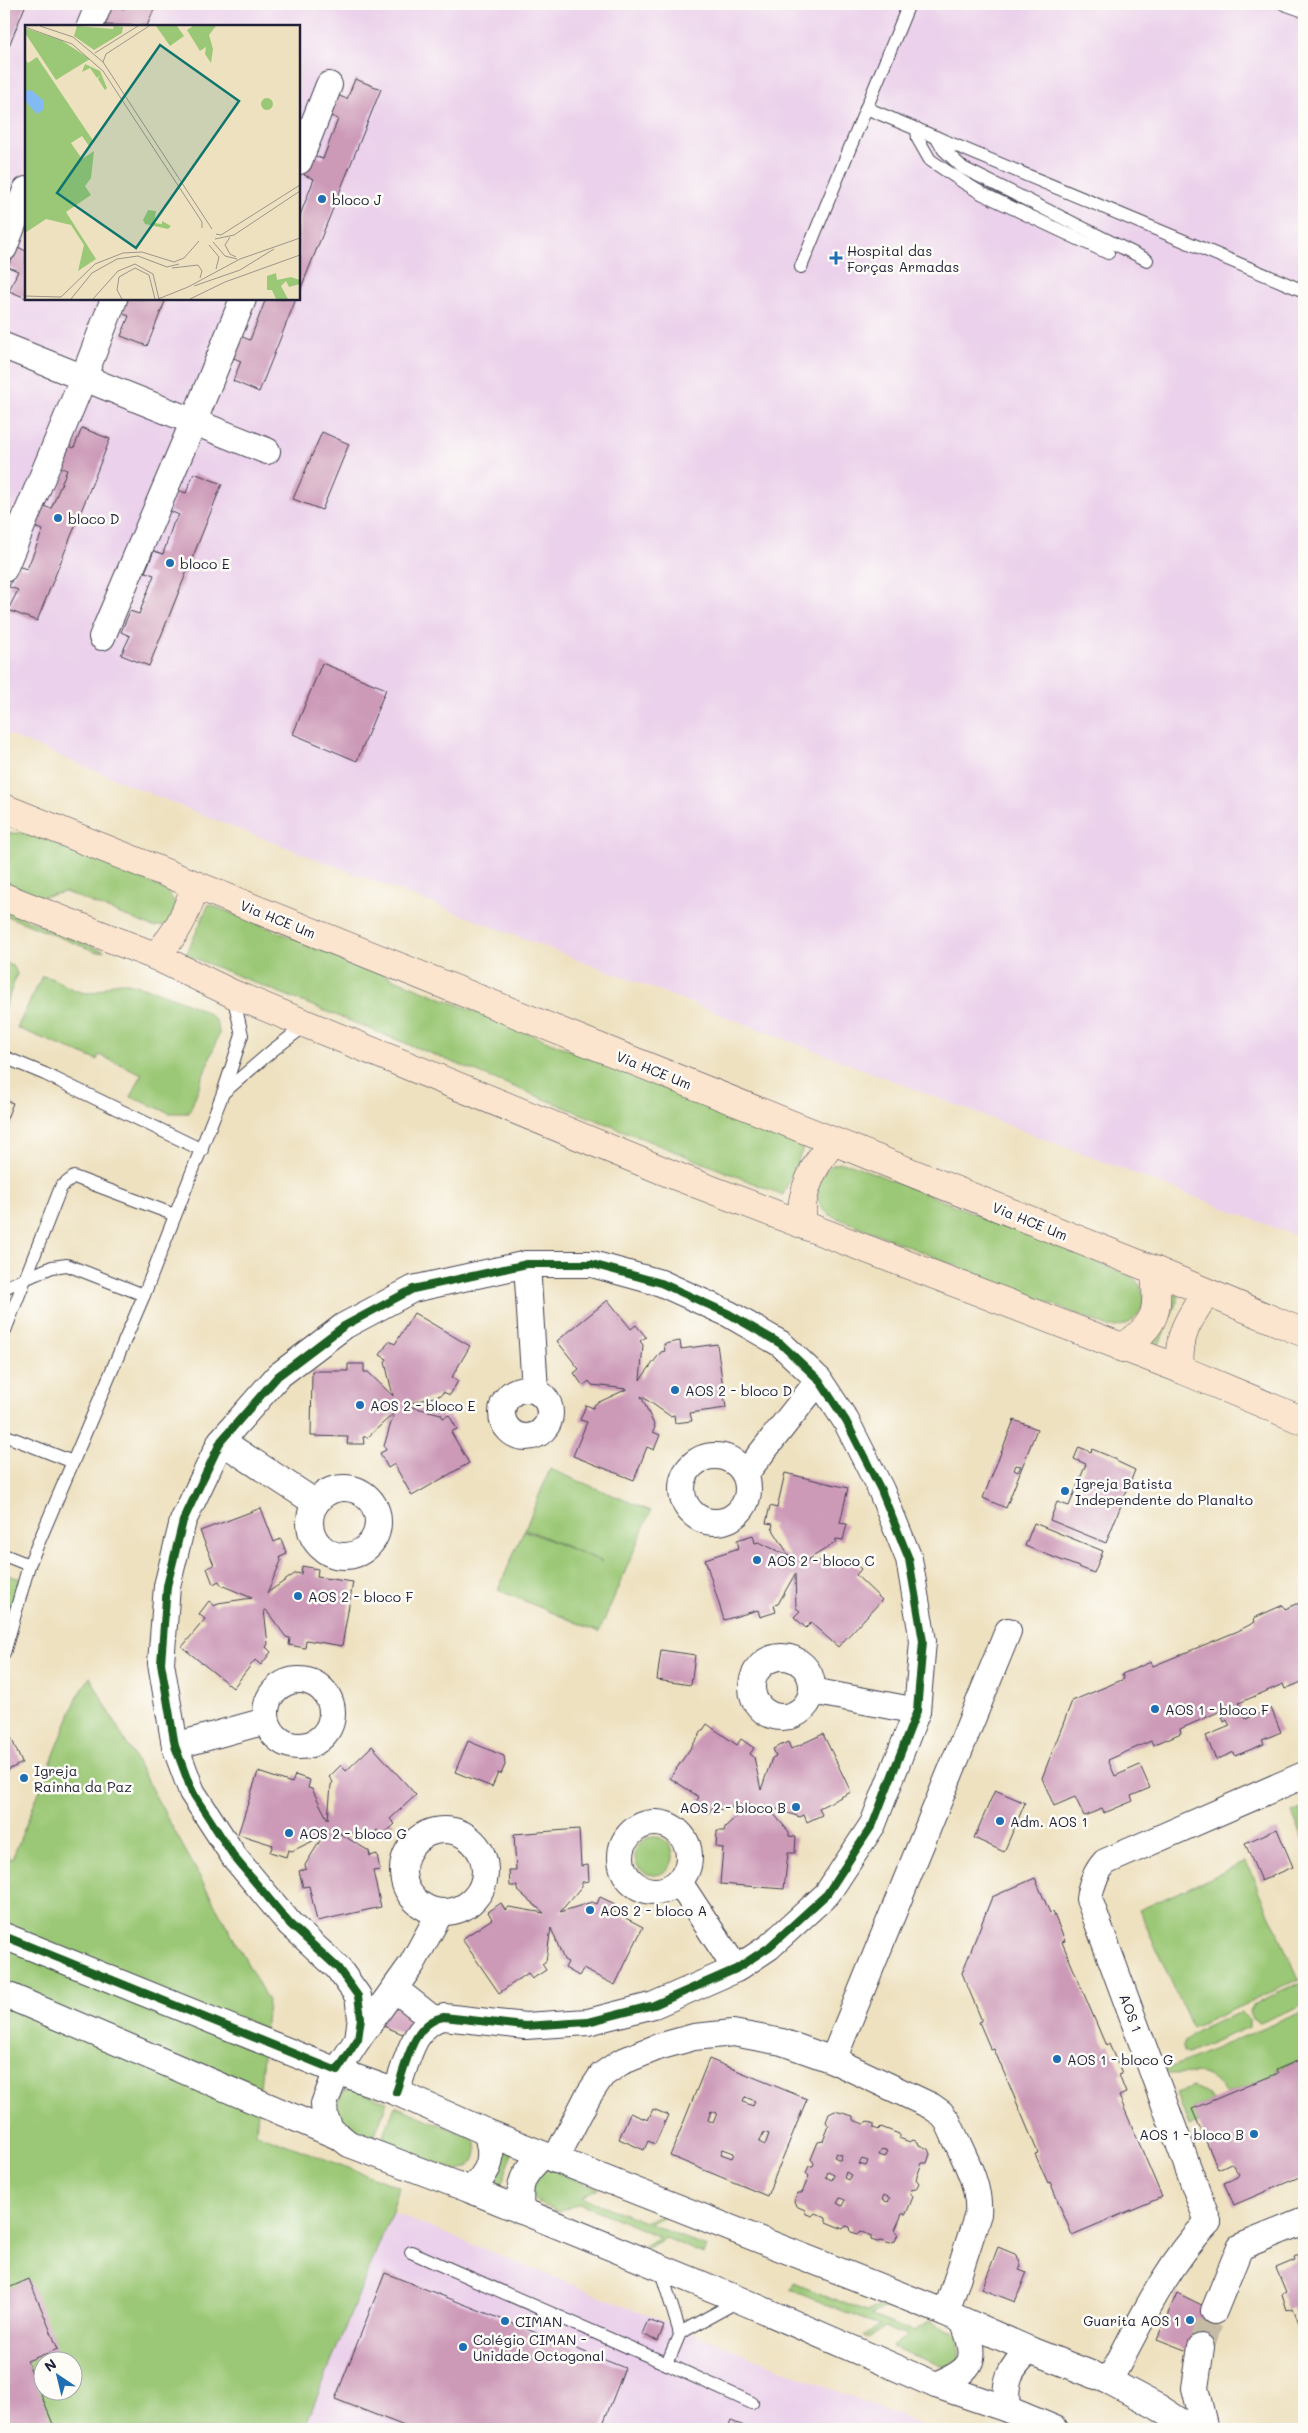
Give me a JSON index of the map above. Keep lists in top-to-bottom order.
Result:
{
  "streets": {
    "main road": ["Via HCE Um"],
    "street": ["AOS 1"]
  },
  "places": {
    "other": [
      "bloco J",
      "bloco D",
      "bloco E",
      "AOS 2 - bloco D",
      "AOS 2 - bloco E",
      "Igreja Batista Independente do Planalto",
      "AOS 2 - bloco C",
      "AOS 2 - bloco F",
      "AOS 1 - bloco F",
      "Igreja Rainha da Paz",
      "AOS 2 - bloco B",
      "Adm. AOS 1",
      "AOS 2 - bloco G",
      "AOS 2 - bloco A",
      "AOS 1 - bloco G",
      "AOS 1 - bloco B",
      "Guarita AOS 1",
      "CIMAN",
      "Colégio CIMAN - Unidade Octogonal"
    ],
    "health": ["Hospital das Forças Armadas"]
  },
  "north": "top left"
}
